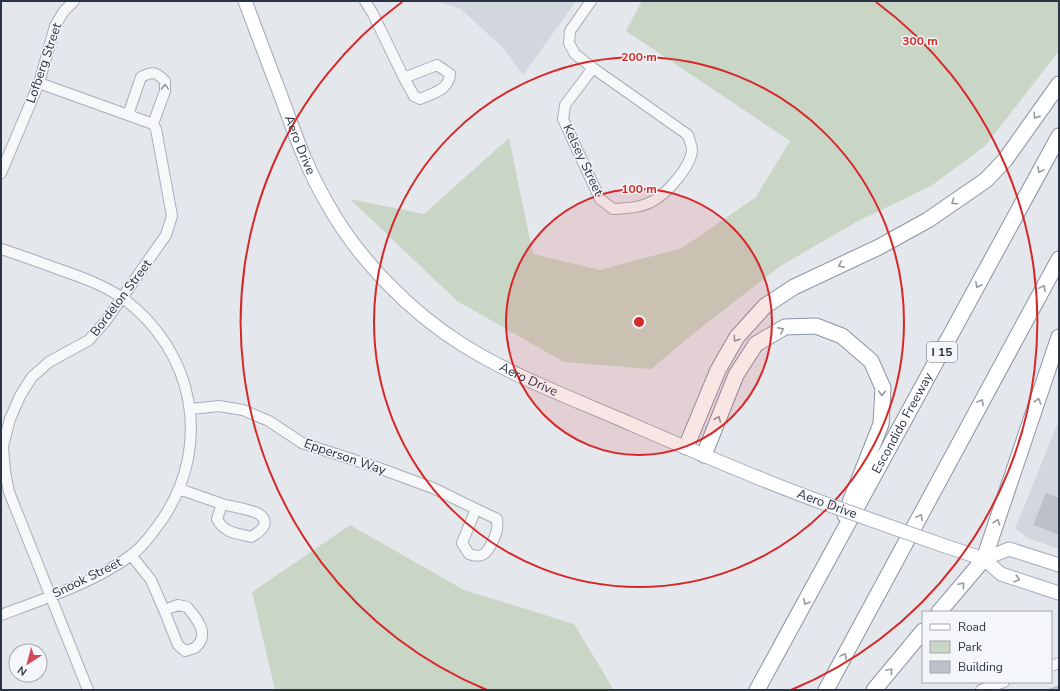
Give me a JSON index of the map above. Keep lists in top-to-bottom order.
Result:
{
  "streets": {
    "highway": ["I 15", "Escondido Freeway"],
    "main road": ["Aero Drive"],
    "street": [
      "Lofberg Street",
      "Kelsey Street",
      "Bordelon Street",
      "Epperson Way",
      "Snook Street"
    ]
  },
  "crossings": [
    ["Bordelon Street", "Snook Street"],
    ["Epperson Way", "Snook Street"]
  ],
  "legend": ["Road", "Park", "Building"],
  "north": "bottom left",
  "rings": ["300 m", "200 m", "100 m"]
}
